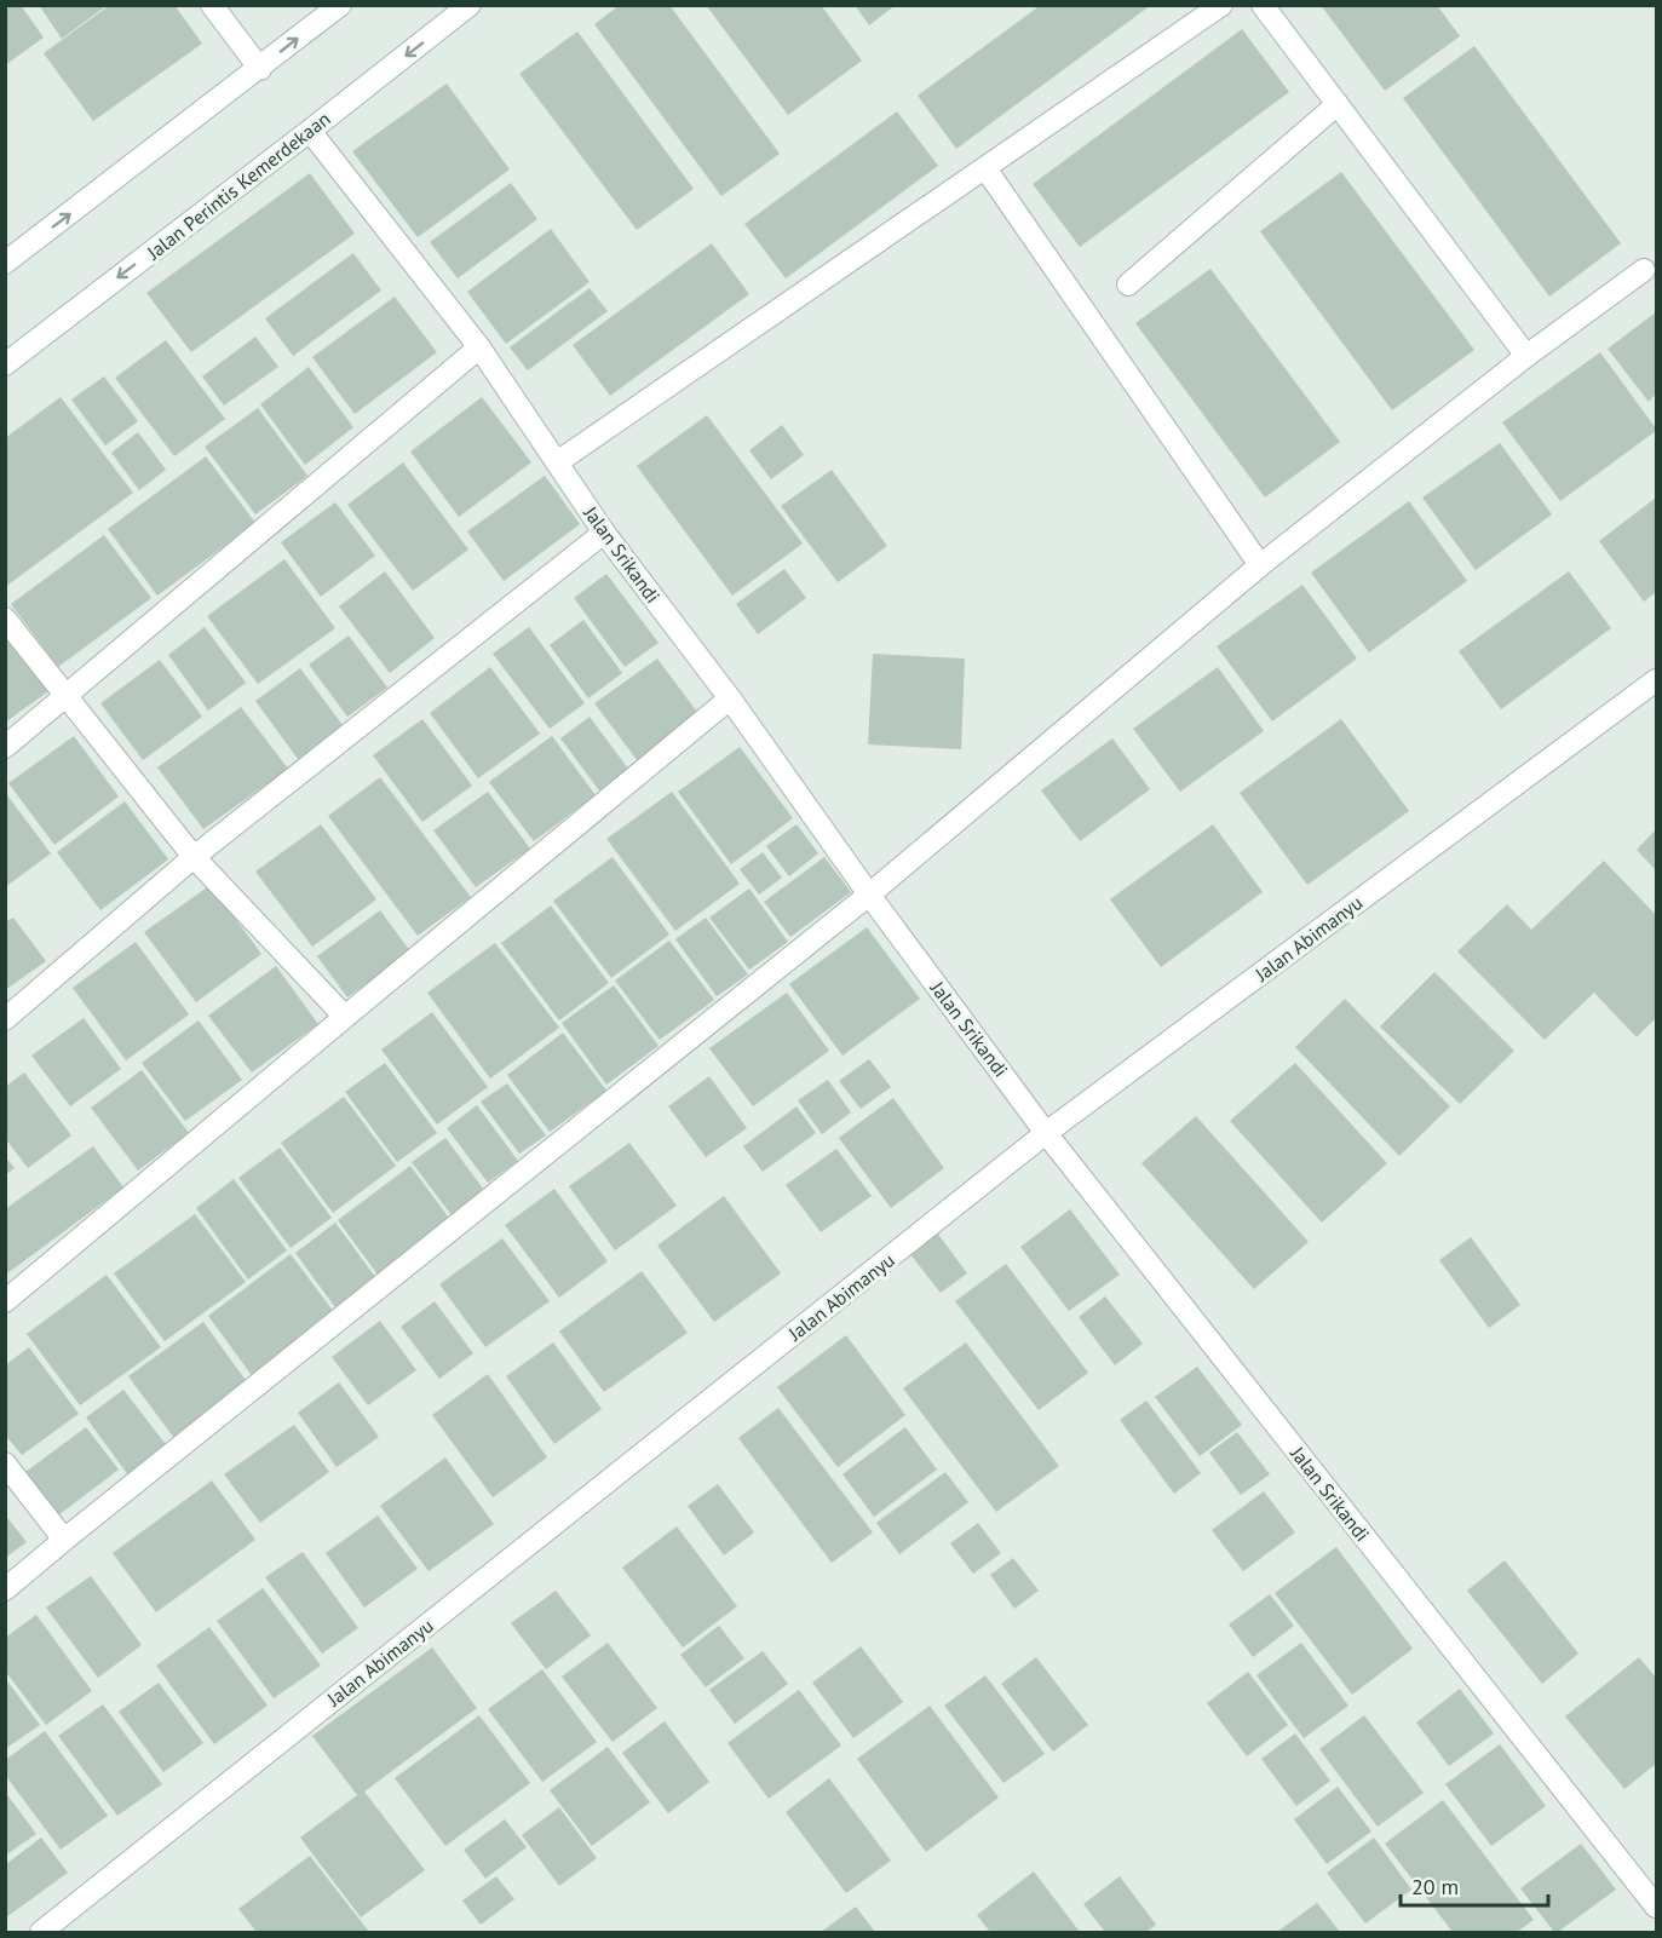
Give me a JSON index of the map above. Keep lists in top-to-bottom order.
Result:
{
  "streets": {
    "street": ["Jalan Perintis Kemerdekaan", "Jalan Srikandi", "Jalan Abimanyu"]
  },
  "crossings": [
    ["Jalan Perintis Kemerdekaan", "Jalan Srikandi"],
    ["Jalan Srikandi", "Jalan Abimanyu"]
  ],
  "scale_bar": "20 m"
}
